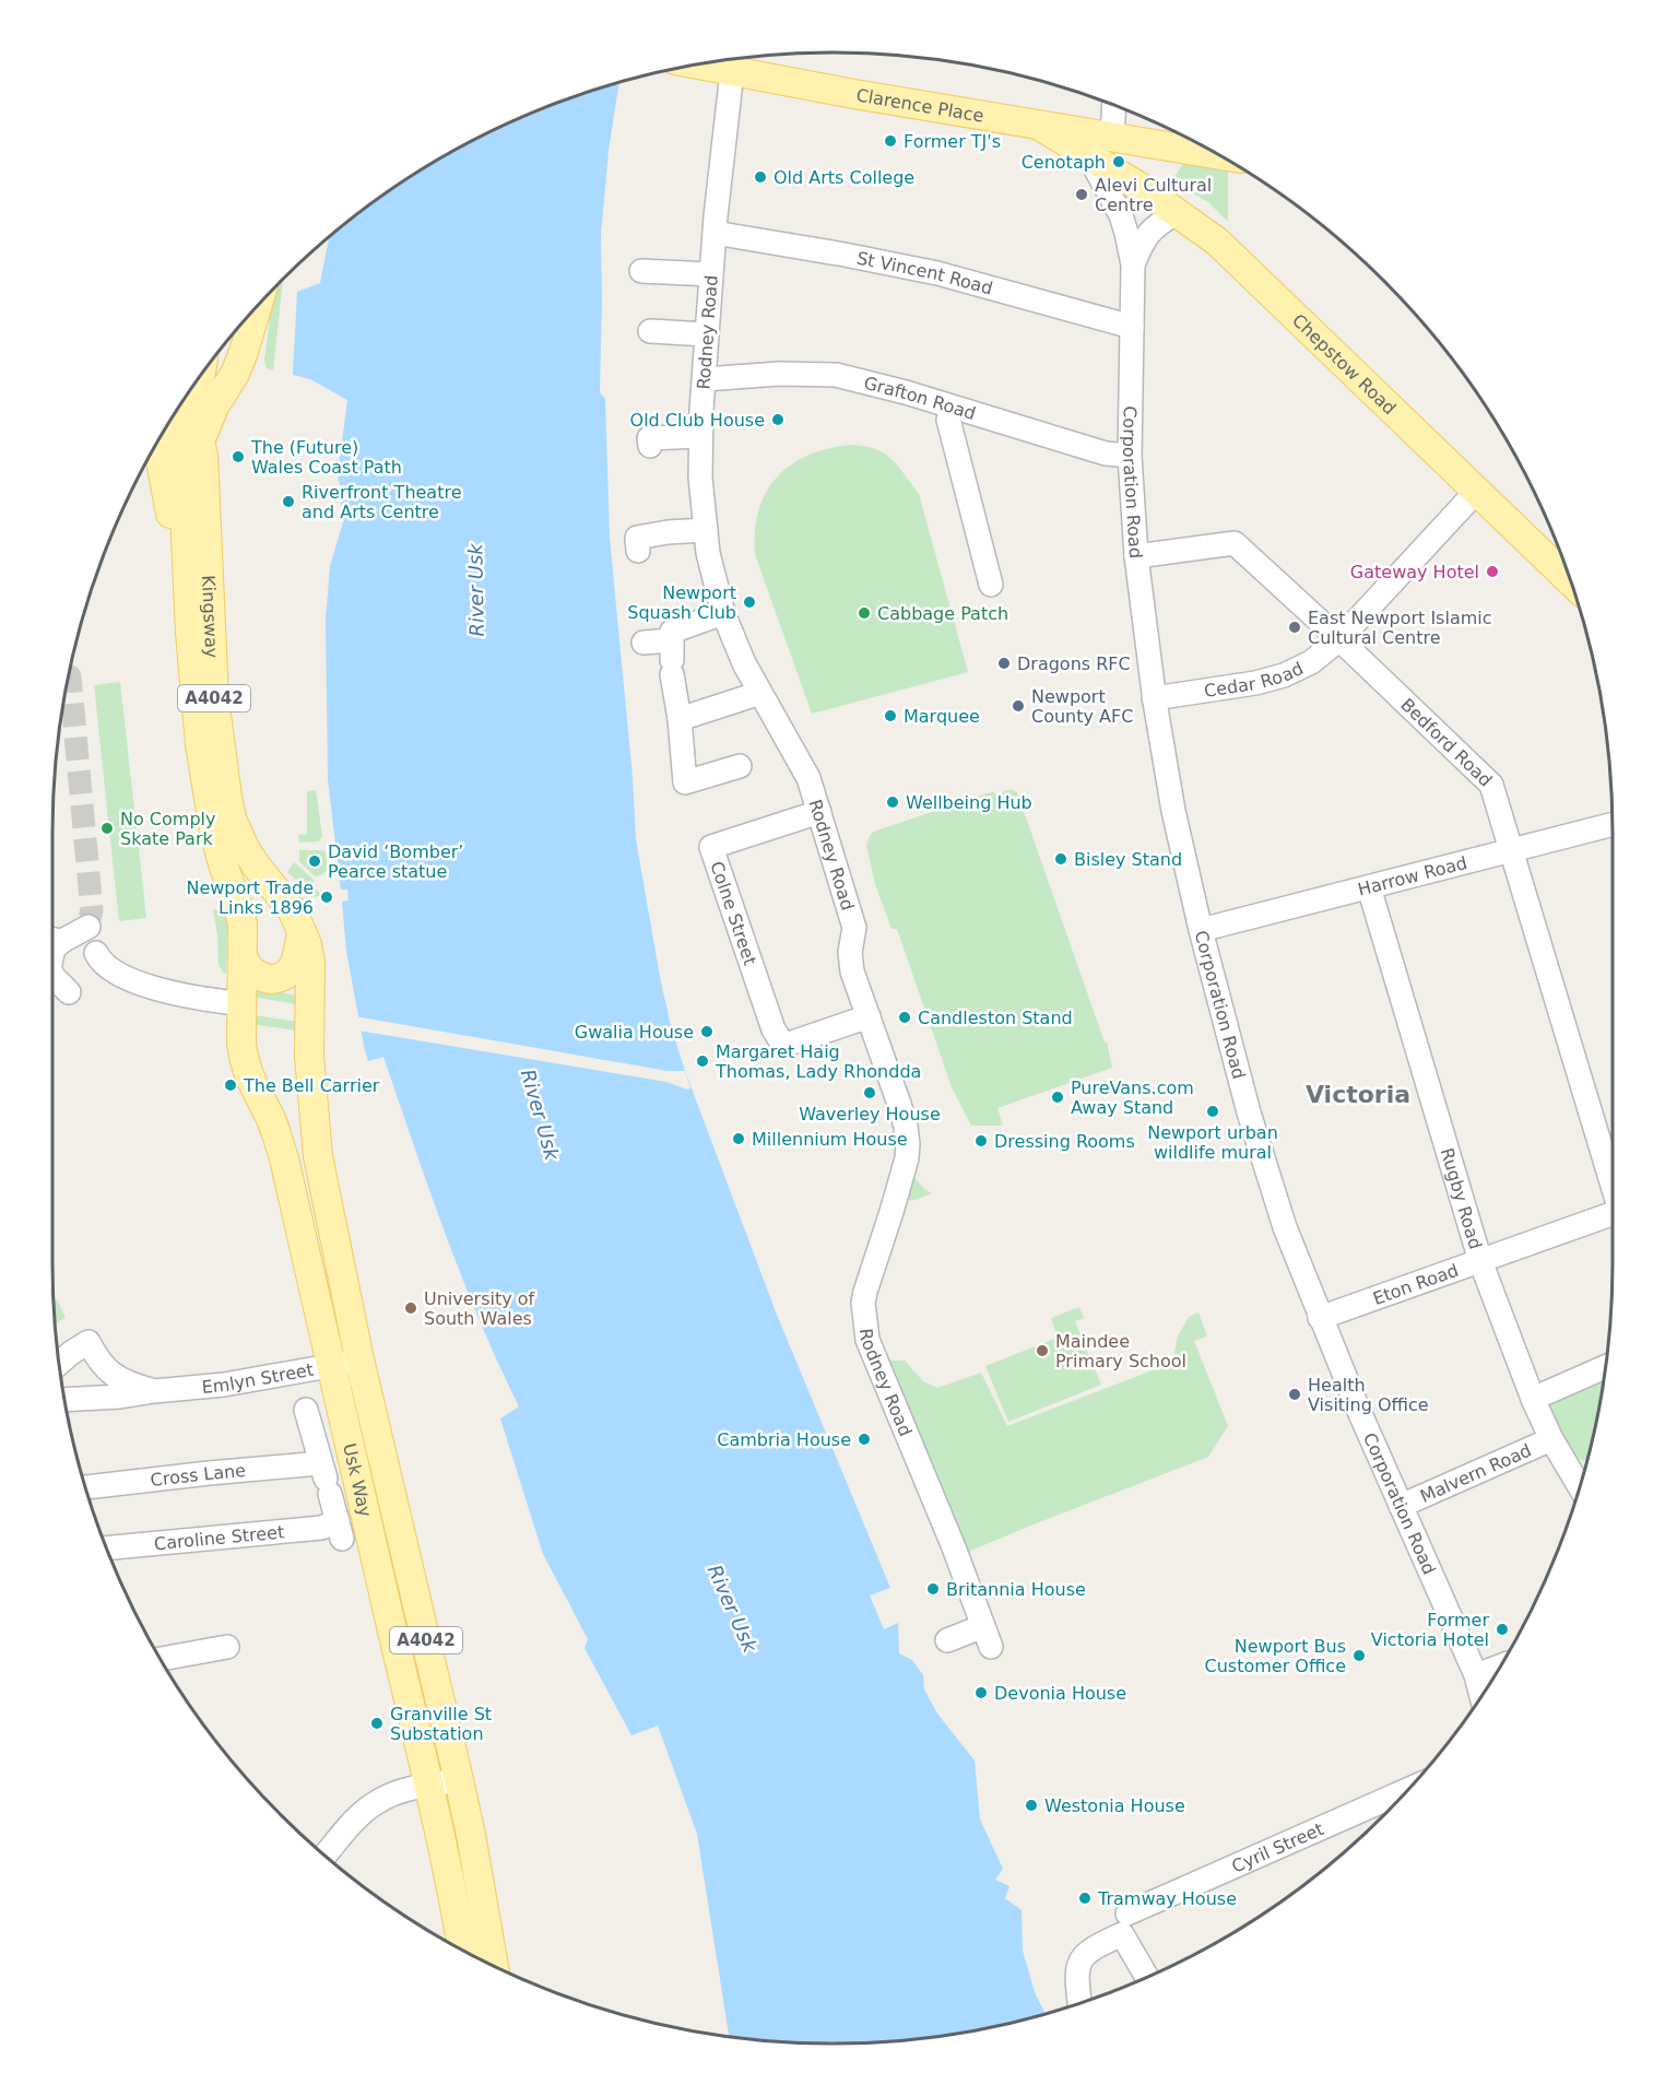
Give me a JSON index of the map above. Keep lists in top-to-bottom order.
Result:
{
  "streets": {
    "main road": [
      "Clarence Place",
      "Chepstow Road",
      "Kingsway",
      "A4042",
      "Usk Way"
    ],
    "street": [
      "St Vincent Road",
      "Rodney Road",
      "Grafton Road",
      "Corporation Road",
      "Cedar Road",
      "Bedford Road",
      "Harrow Road",
      "Colne Street",
      "Rugby Road",
      "Eton Road",
      "Emlyn Street",
      "Malvern Road",
      "Cross Lane",
      "Caroline Street",
      "Cyril Street"
    ]
  },
  "crossings": [
    ["Clarence Place", "Rodney Road"],
    ["Clarence Place", "Chepstow Road"],
    ["Clarence Place", "Corporation Road"],
    ["St Vincent Road", "Rodney Road"],
    ["St Vincent Road", "Corporation Road"],
    ["Rodney Road", "Grafton Road"],
    ["Rodney Road", "Colne Street"],
    ["Chepstow Road", "Cedar Road"],
    ["Grafton Road", "Corporation Road"],
    ["Corporation Road", "Cedar Road"],
    ["Corporation Road", "Bedford Road"],
    ["Corporation Road", "Harrow Road"],
    ["Corporation Road", "Eton Road"],
    ["Corporation Road", "Malvern Road"],
    ["Kingsway", "A4042"],
    ["Kingsway", "Usk Way"],
    ["Cedar Road", "Bedford Road"],
    ["Bedford Road", "Harrow Road"],
    ["Harrow Road", "Rugby Road"],
    ["Rugby Road", "Eton Road"],
    ["Rugby Road", "Malvern Road"],
    ["Emlyn Street", "Usk Way"],
    ["Cross Lane", "Caroline Street"]
  ],
  "districts": ["Victoria"],
  "water": ["River Usk"],
  "places": [
    "Former TJ's",
    "Cenotaph",
    "Old Arts College",
    "Alevi Cultural Centre",
    "Old Club House",
    "The (Future) Wales Coast Path",
    "Riverfront Theatre and Arts Centre",
    "Gateway Hotel",
    "Newport Squash Club",
    "Cabbage Patch",
    "East Newport Islamic Cultural Centre",
    "Dragons RFC",
    "Newport County AFC",
    "Marquee",
    "Wellbeing Hub",
    "No Comply Skate Park",
    "Bisley Stand",
    "David ‘Bomber’ Pearce statue",
    "Newport Trade Links 1896",
    "Candleston Stand",
    "Gwalia House",
    "Margaret Haig Thomas, Lady Rhondda",
    "The Bell Carrier",
    "Waverley House",
    "PureVans.com Away Stand",
    "Newport urban wildlife mural",
    "Millennium House",
    "Dressing Rooms",
    "University of South Wales",
    "Maindee Primary School",
    "Health Visiting Office",
    "Cambria House",
    "Britannia House",
    "Former Victoria Hotel",
    "Newport Bus Customer Office",
    "Devonia House",
    "Granville St Substation",
    "Westonia House",
    "Tramway House"
  ]
}
